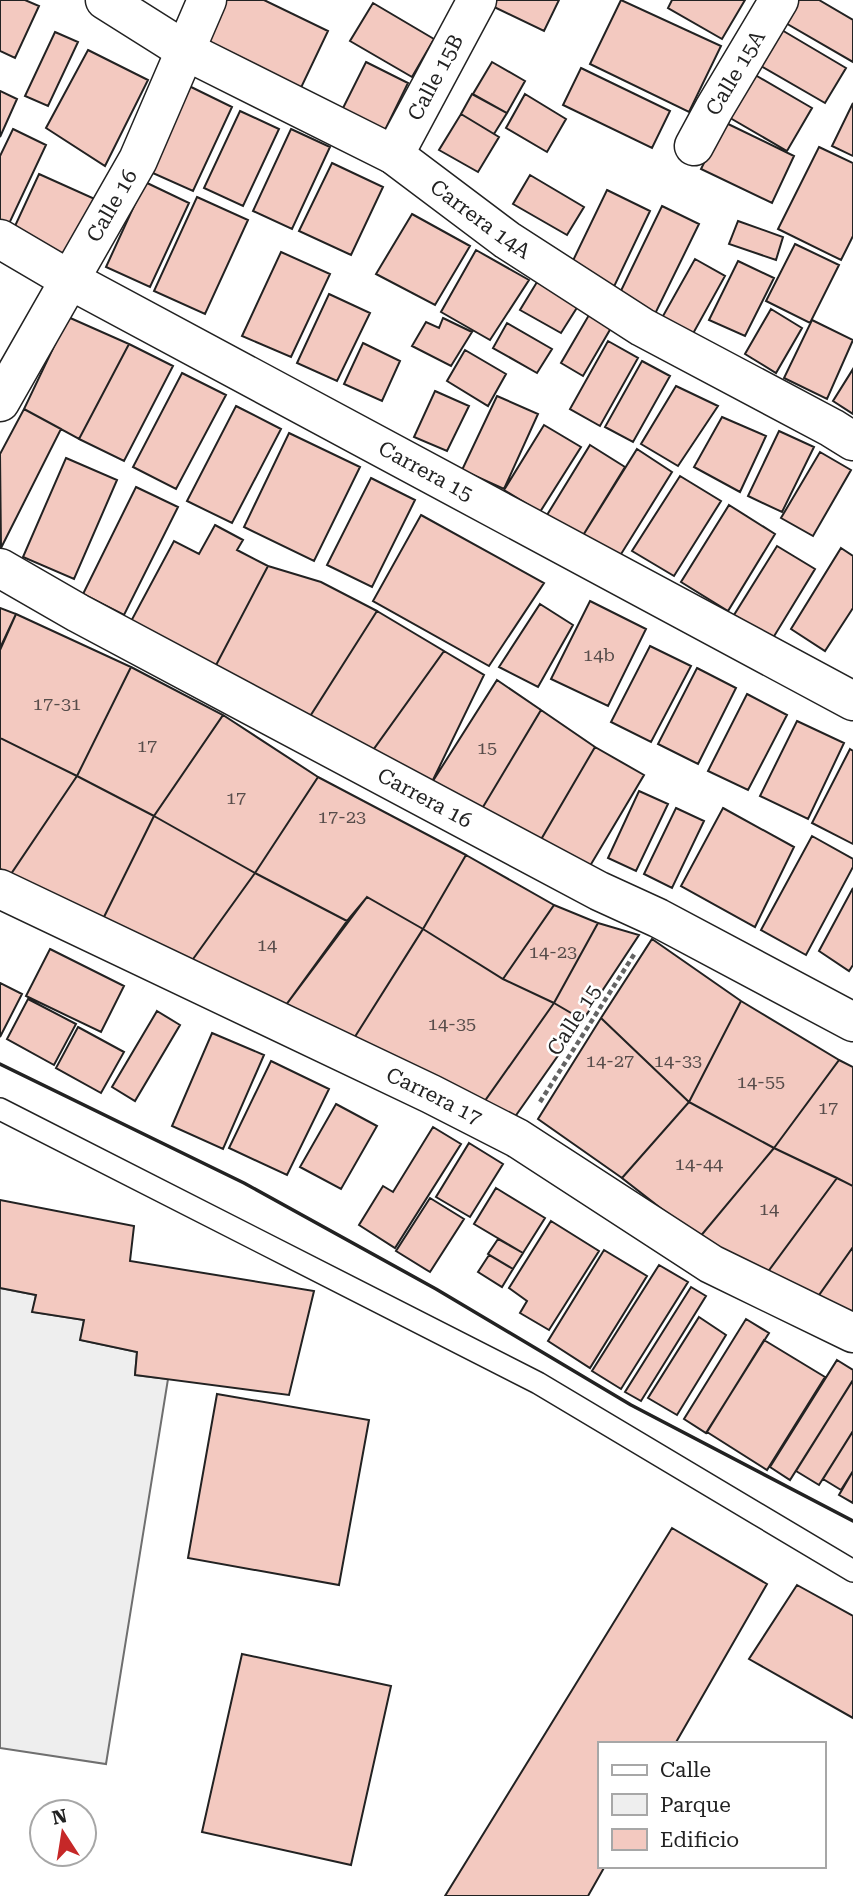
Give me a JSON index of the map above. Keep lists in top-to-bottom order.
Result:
{
  "streets": {
    "street": [
      "Calle 15A",
      "Calle 15B",
      "Calle 16",
      "Carrera 14A",
      "Carrera 15",
      "Carrera 16",
      "Carrera 17"
    ],
    "path": ["Calle 15"]
  },
  "crossings": [
    ["Calle 15B", "Carrera 14A"],
    ["Calle 16", "Carrera 14A"],
    ["Calle 16", "Carrera 15"],
    ["Carrera 16", "Calle 15"],
    ["Calle 15", "Carrera 17"]
  ],
  "house_numbers": [
    "14b",
    "17-31",
    "17",
    "15",
    "17",
    "17-23",
    "14",
    "14-23",
    "14-35",
    "14-27",
    "14-33",
    "14-55",
    "17",
    "14-44",
    "14"
  ],
  "legend": ["Calle", "Parque", "Edificio"],
  "north": "top"
}
